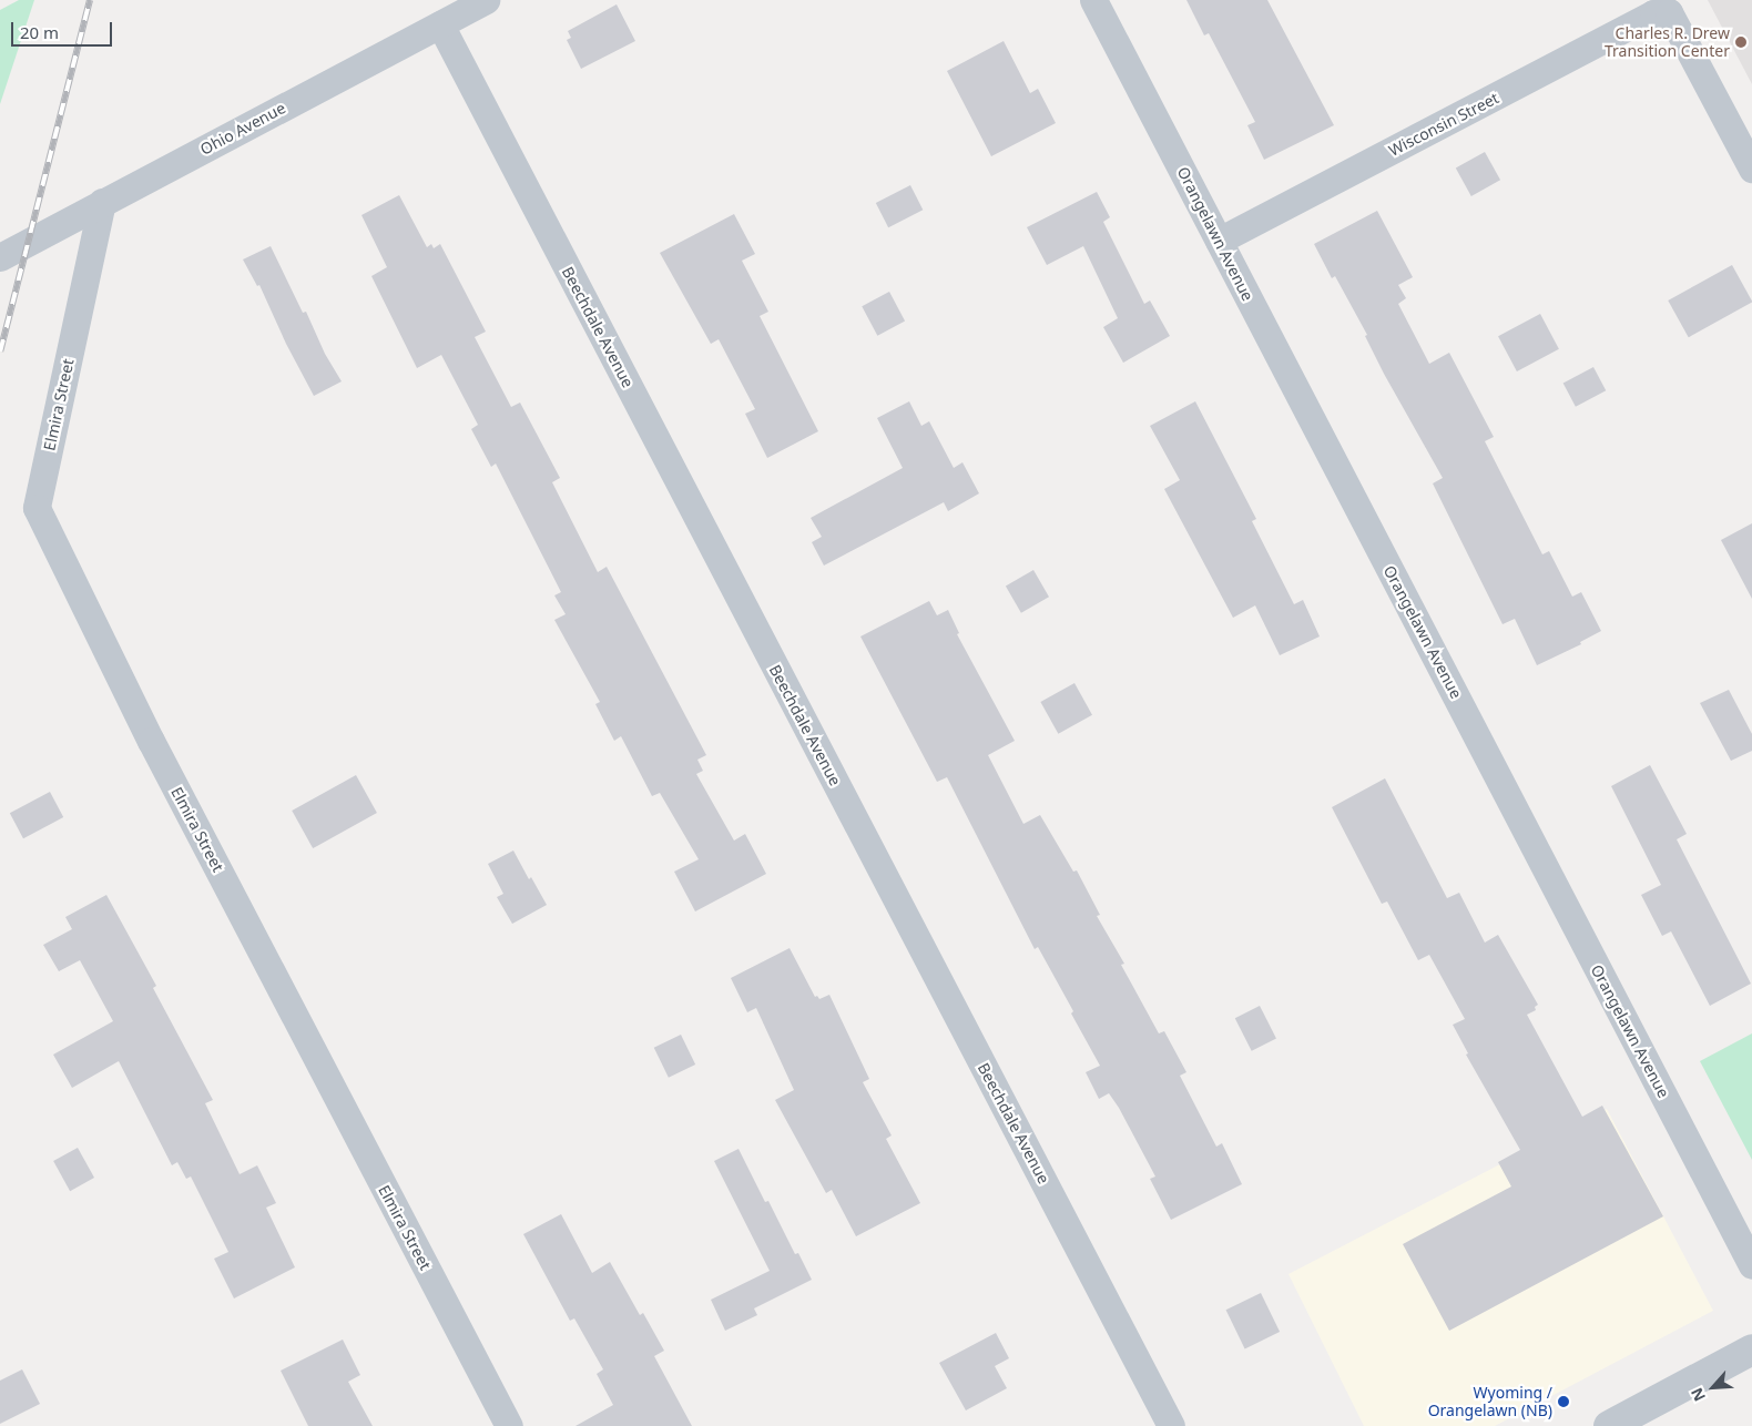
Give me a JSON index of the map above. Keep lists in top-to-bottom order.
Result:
{
  "streets": {
    "street": [
      "Wisconsin Street",
      "Ohio Avenue",
      "Orangelawn Avenue",
      "Beechdale Avenue",
      "Elmira Street"
    ]
  },
  "crossings": [
    ["Wisconsin Street", "Orangelawn Avenue"],
    ["Ohio Avenue", "Beechdale Avenue"],
    ["Ohio Avenue", "Elmira Street"]
  ],
  "places": ["Charles R. Drew Transition Center", "Wyoming / Orangelawn (NB)"],
  "scale_bar": "20 m",
  "north": "bottom left"
}
